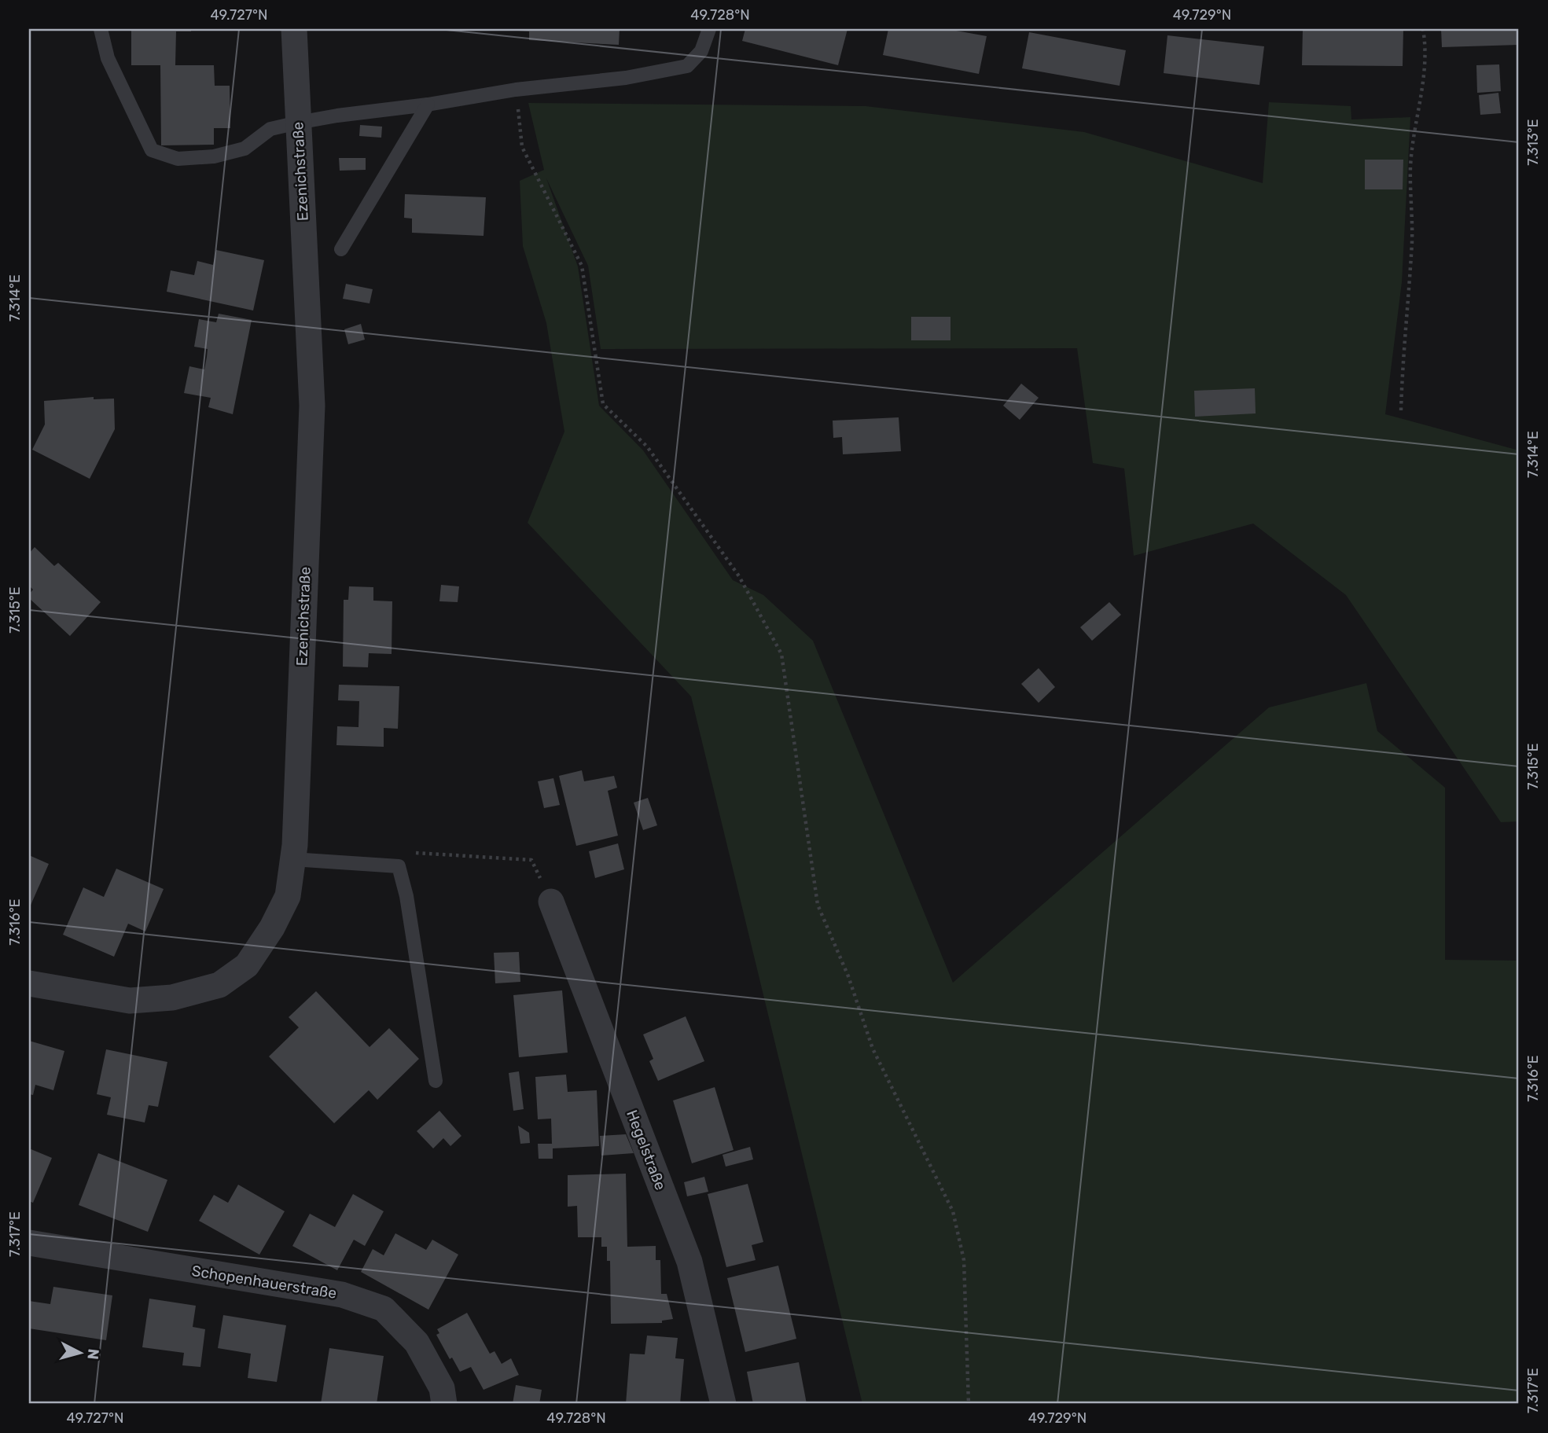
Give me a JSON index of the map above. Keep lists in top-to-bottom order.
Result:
{
  "streets": {
    "street": ["Ezenichstraße", "Hegelstraße", "Schopenhauerstraße"]
  },
  "north": "right",
  "coordinates": [
    "49.727°N",
    "49.728°N",
    "49.729°N",
    "7.313°E",
    "7.314°E",
    "7.315°E",
    "7.316°E",
    "7.317°E"
  ]
}
